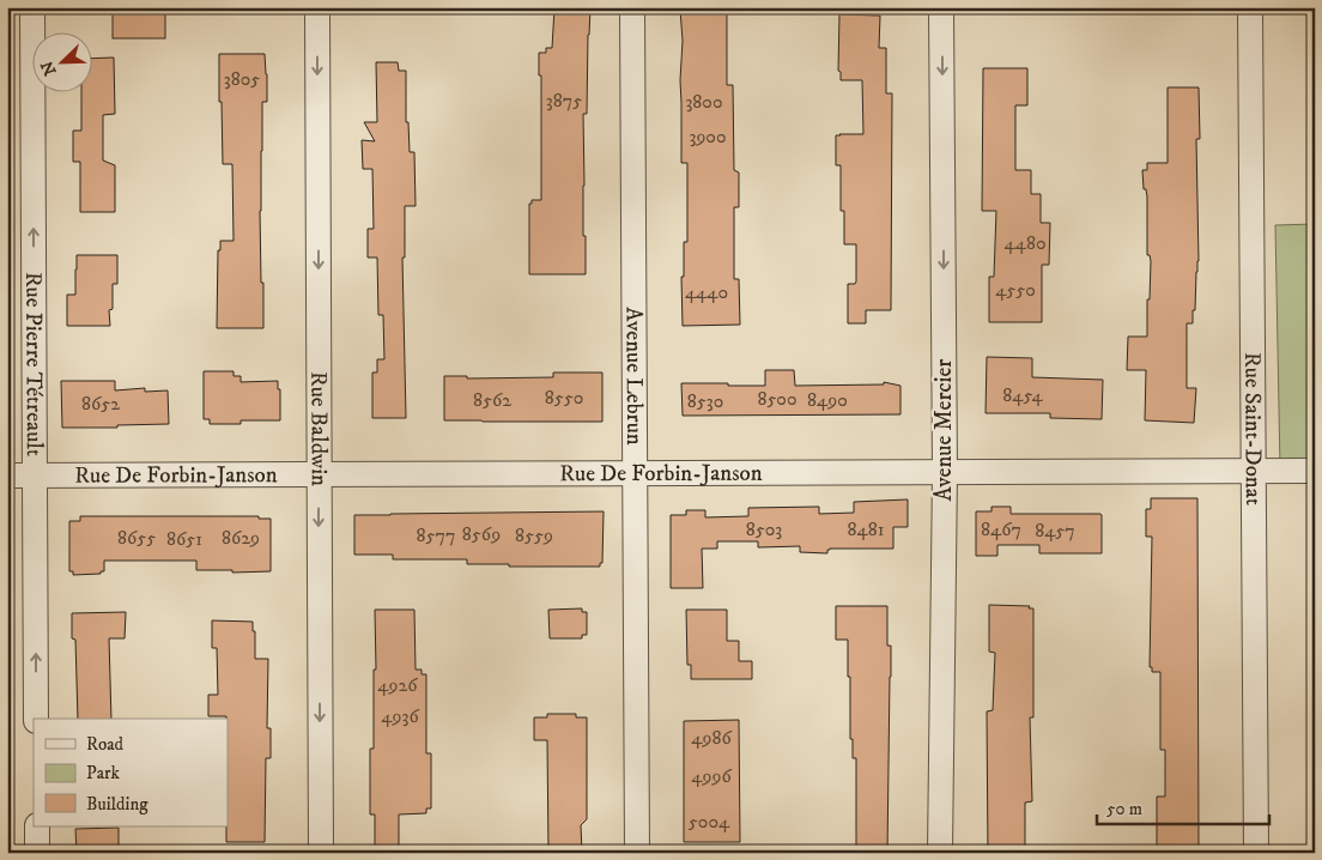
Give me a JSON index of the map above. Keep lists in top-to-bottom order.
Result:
{
  "streets": {
    "street": [
      "Rue Pierre Tétreault",
      "Avenue Lebrun",
      "Rue Baldwin",
      "Avenue Mercier",
      "Rue Saint-Donat",
      "Rue De Forbin-Janson"
    ]
  },
  "crossings": [
    ["Rue Pierre Tétreault", "Rue De Forbin-Janson"],
    ["Avenue Lebrun", "Rue De Forbin-Janson"],
    ["Rue Baldwin", "Rue De Forbin-Janson"],
    ["Avenue Mercier", "Rue De Forbin-Janson"],
    ["Rue Saint-Donat", "Rue De Forbin-Janson"]
  ],
  "one_way": ["Rue Pierre Tétreault", "Rue Baldwin", "Avenue Mercier"],
  "house_numbers": [
    "3805",
    "3875",
    "3800",
    "3900",
    "4480",
    "4550",
    "4440",
    "8454",
    "8550",
    "8500",
    "8562",
    "8490",
    "8530",
    "8652",
    "8503",
    "8481",
    "8467",
    "8457",
    "8569",
    "8577",
    "8559",
    "8655",
    "8629",
    "8651",
    "4926",
    "4936",
    "4986",
    "4996",
    "5004"
  ],
  "legend": ["Road", "Park", "Building"],
  "scale_bar": "50 m",
  "north": "bottom left"
}
